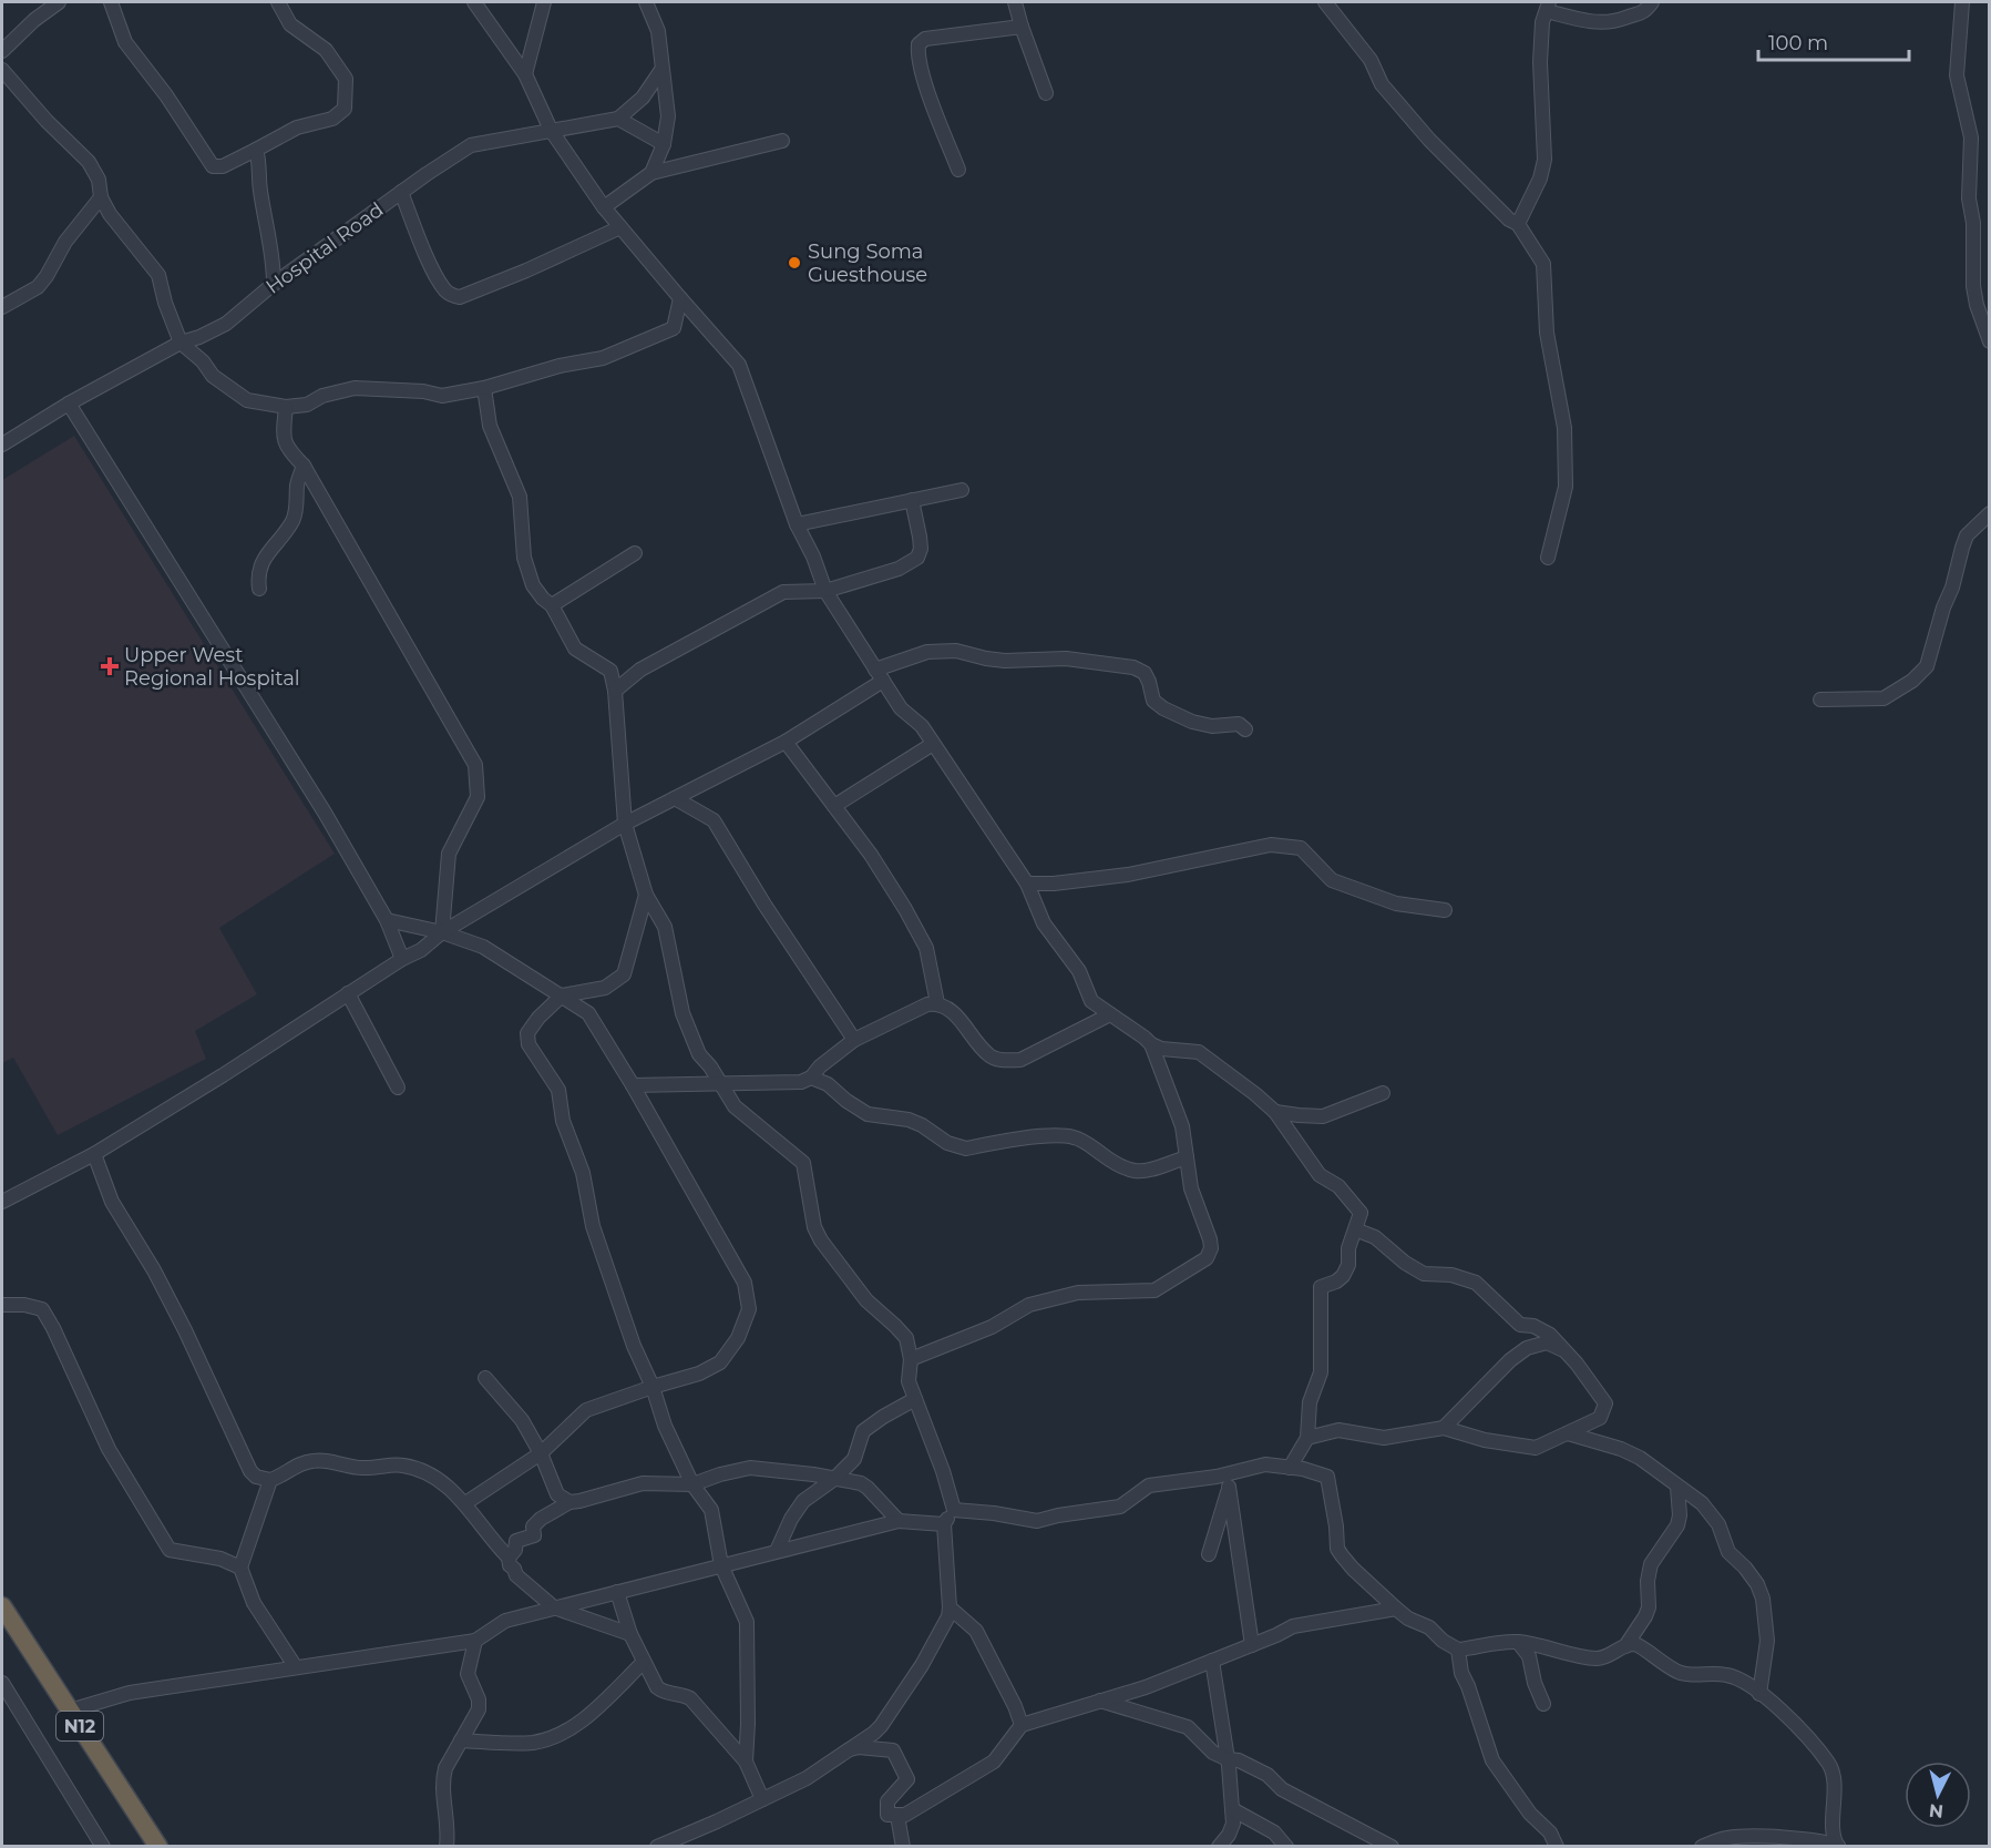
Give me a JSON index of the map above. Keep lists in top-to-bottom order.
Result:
{
  "streets": {
    "highway": ["N12"],
    "street": ["Hospital Road"]
  },
  "places": {
    "other": ["Sung Soma Guesthouse"],
    "health": ["Upper West Regional Hospital"]
  },
  "scale_bar": "100 m",
  "north": "bottom"
}
